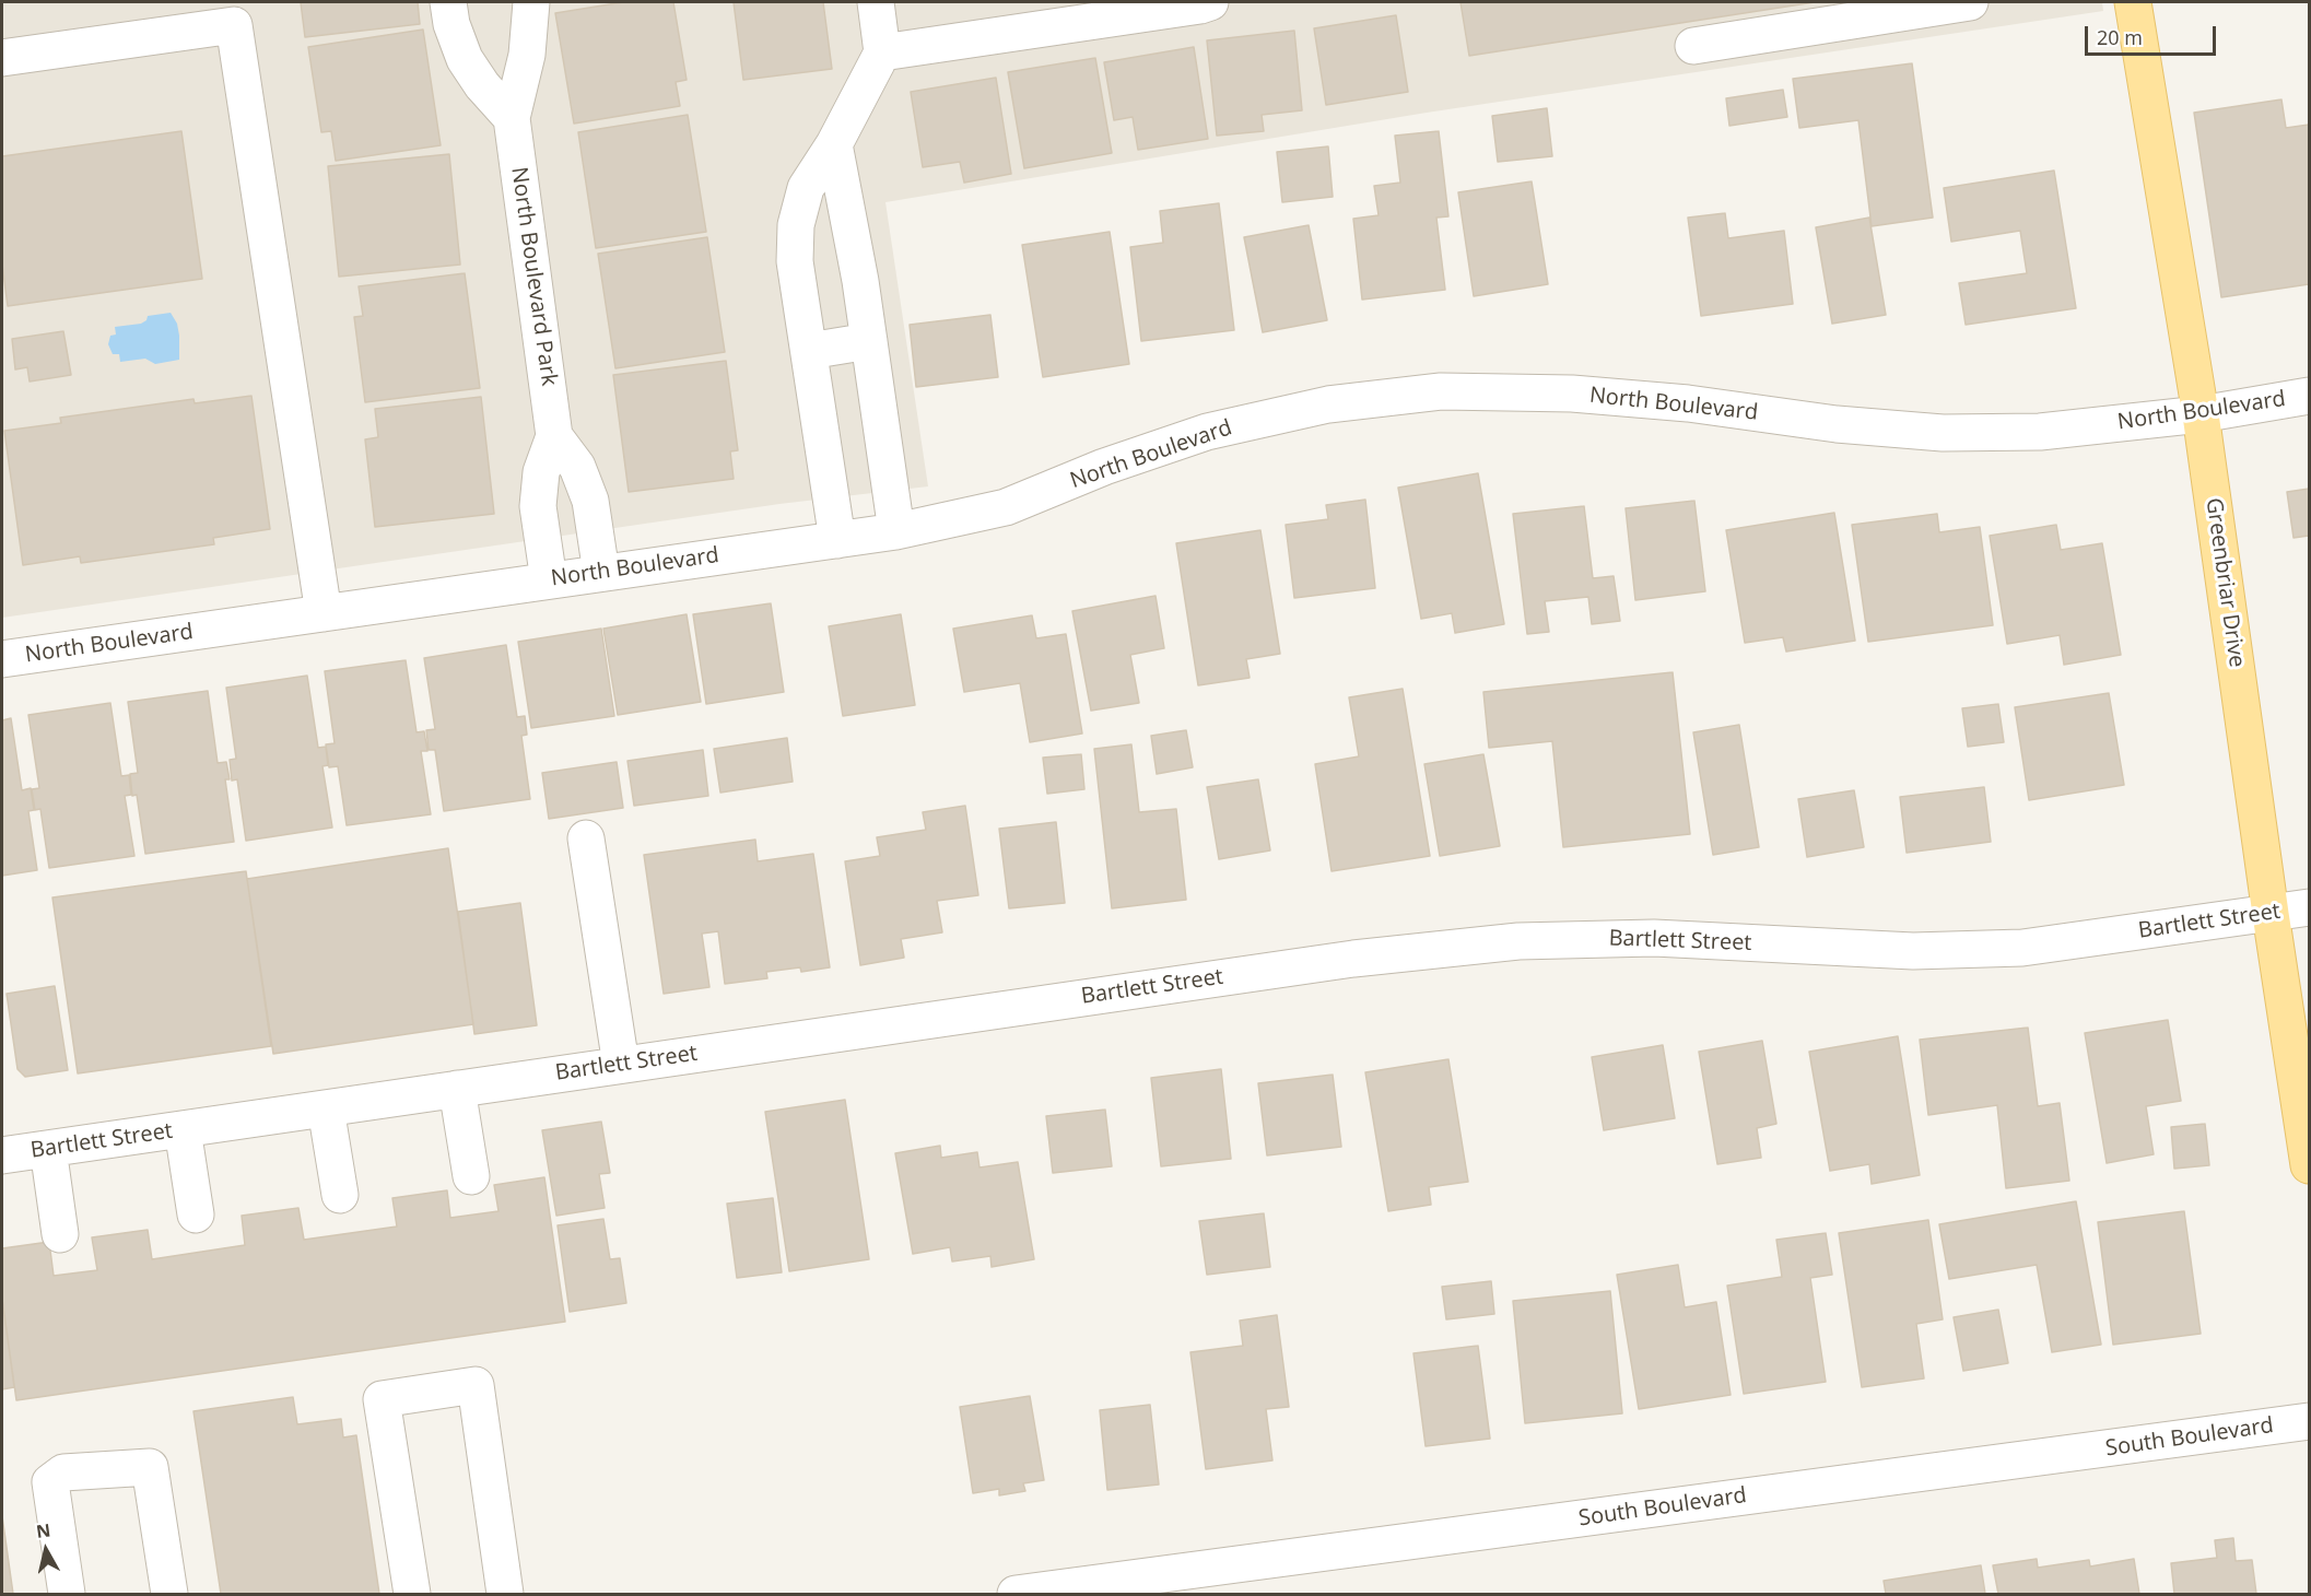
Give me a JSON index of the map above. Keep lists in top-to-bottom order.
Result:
{
  "streets": {
    "main road": ["Greenbriar Drive"],
    "street": [
      "North Boulevard Park",
      "North Boulevard",
      "Bartlett Street",
      "South Boulevard"
    ]
  },
  "crossings": [
    ["North Boulevard Park", "North Boulevard"],
    ["North Boulevard", "Greenbriar Drive"],
    ["Greenbriar Drive", "Bartlett Street"]
  ],
  "scale_bar": "20 m",
  "north": "top"
}
